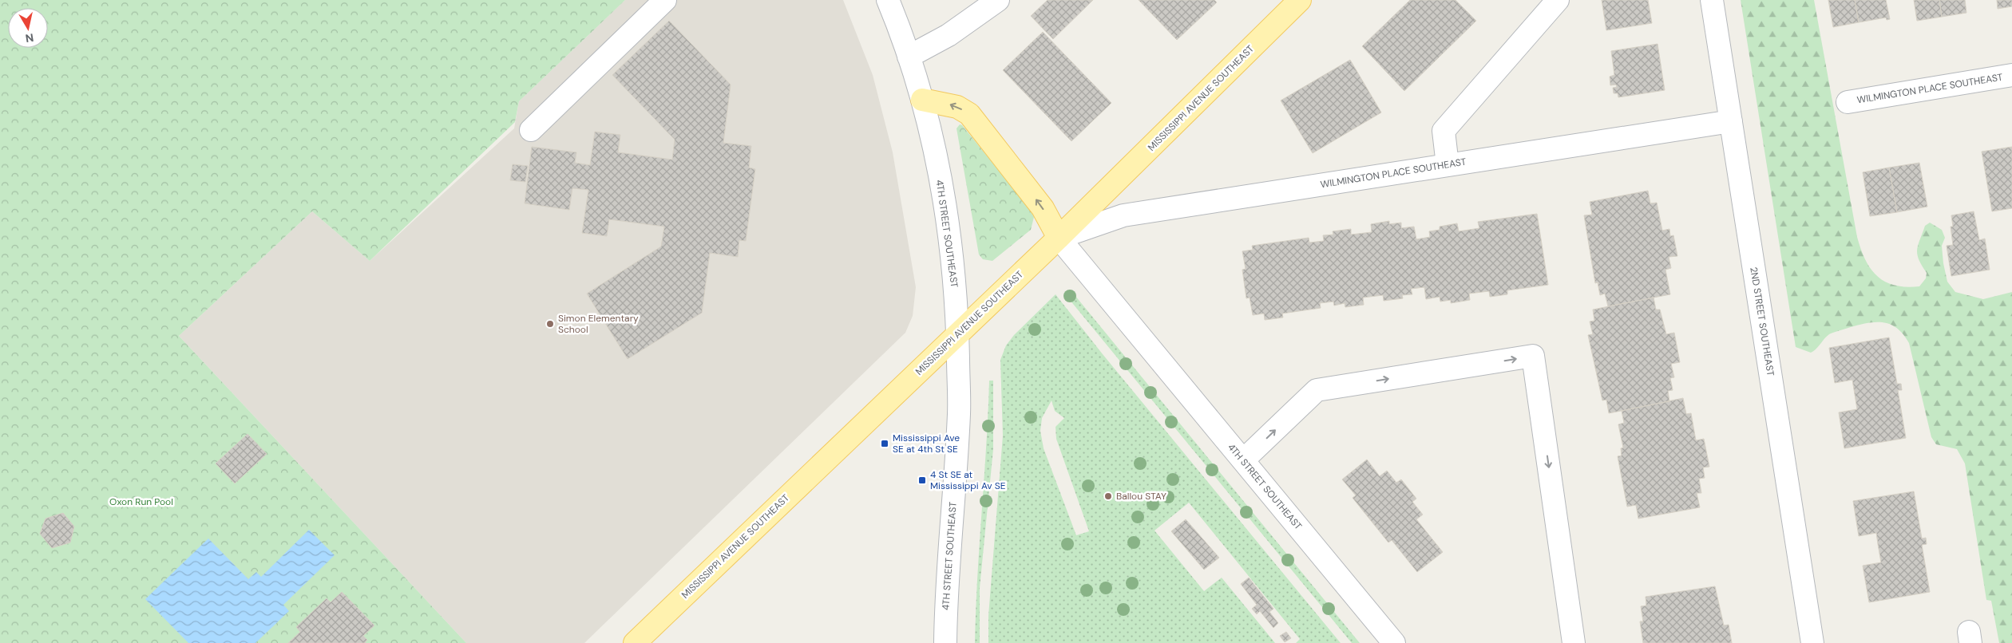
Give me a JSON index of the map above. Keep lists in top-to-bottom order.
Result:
{
  "streets": {
    "main road": ["MISSISSIPPI AVENUE SOUTHEAST"],
    "street": ["WILMINGTON PLACE SOUTHEAST", "4TH STREET SOUTHEAST", "2ND STREET SOUTHEAST"]
  },
  "crossings": [
    ["WILMINGTON PLACE SOUTHEAST", "MISSISSIPPI AVENUE SOUTHEAST"],
    ["WILMINGTON PLACE SOUTHEAST", "4TH STREET SOUTHEAST"],
    ["WILMINGTON PLACE SOUTHEAST", "2ND STREET SOUTHEAST"],
    ["MISSISSIPPI AVENUE SOUTHEAST", "4TH STREET SOUTHEAST"]
  ],
  "parks": ["Oxon Run Pool"],
  "places": {
    "other": ["Simon Elementary School", "Ballou STAY"],
    "transit": ["Mississippi Ave SE at 4th St SE", "4 St SE at Mississippi Av SE"]
  },
  "north": "bottom"
}
